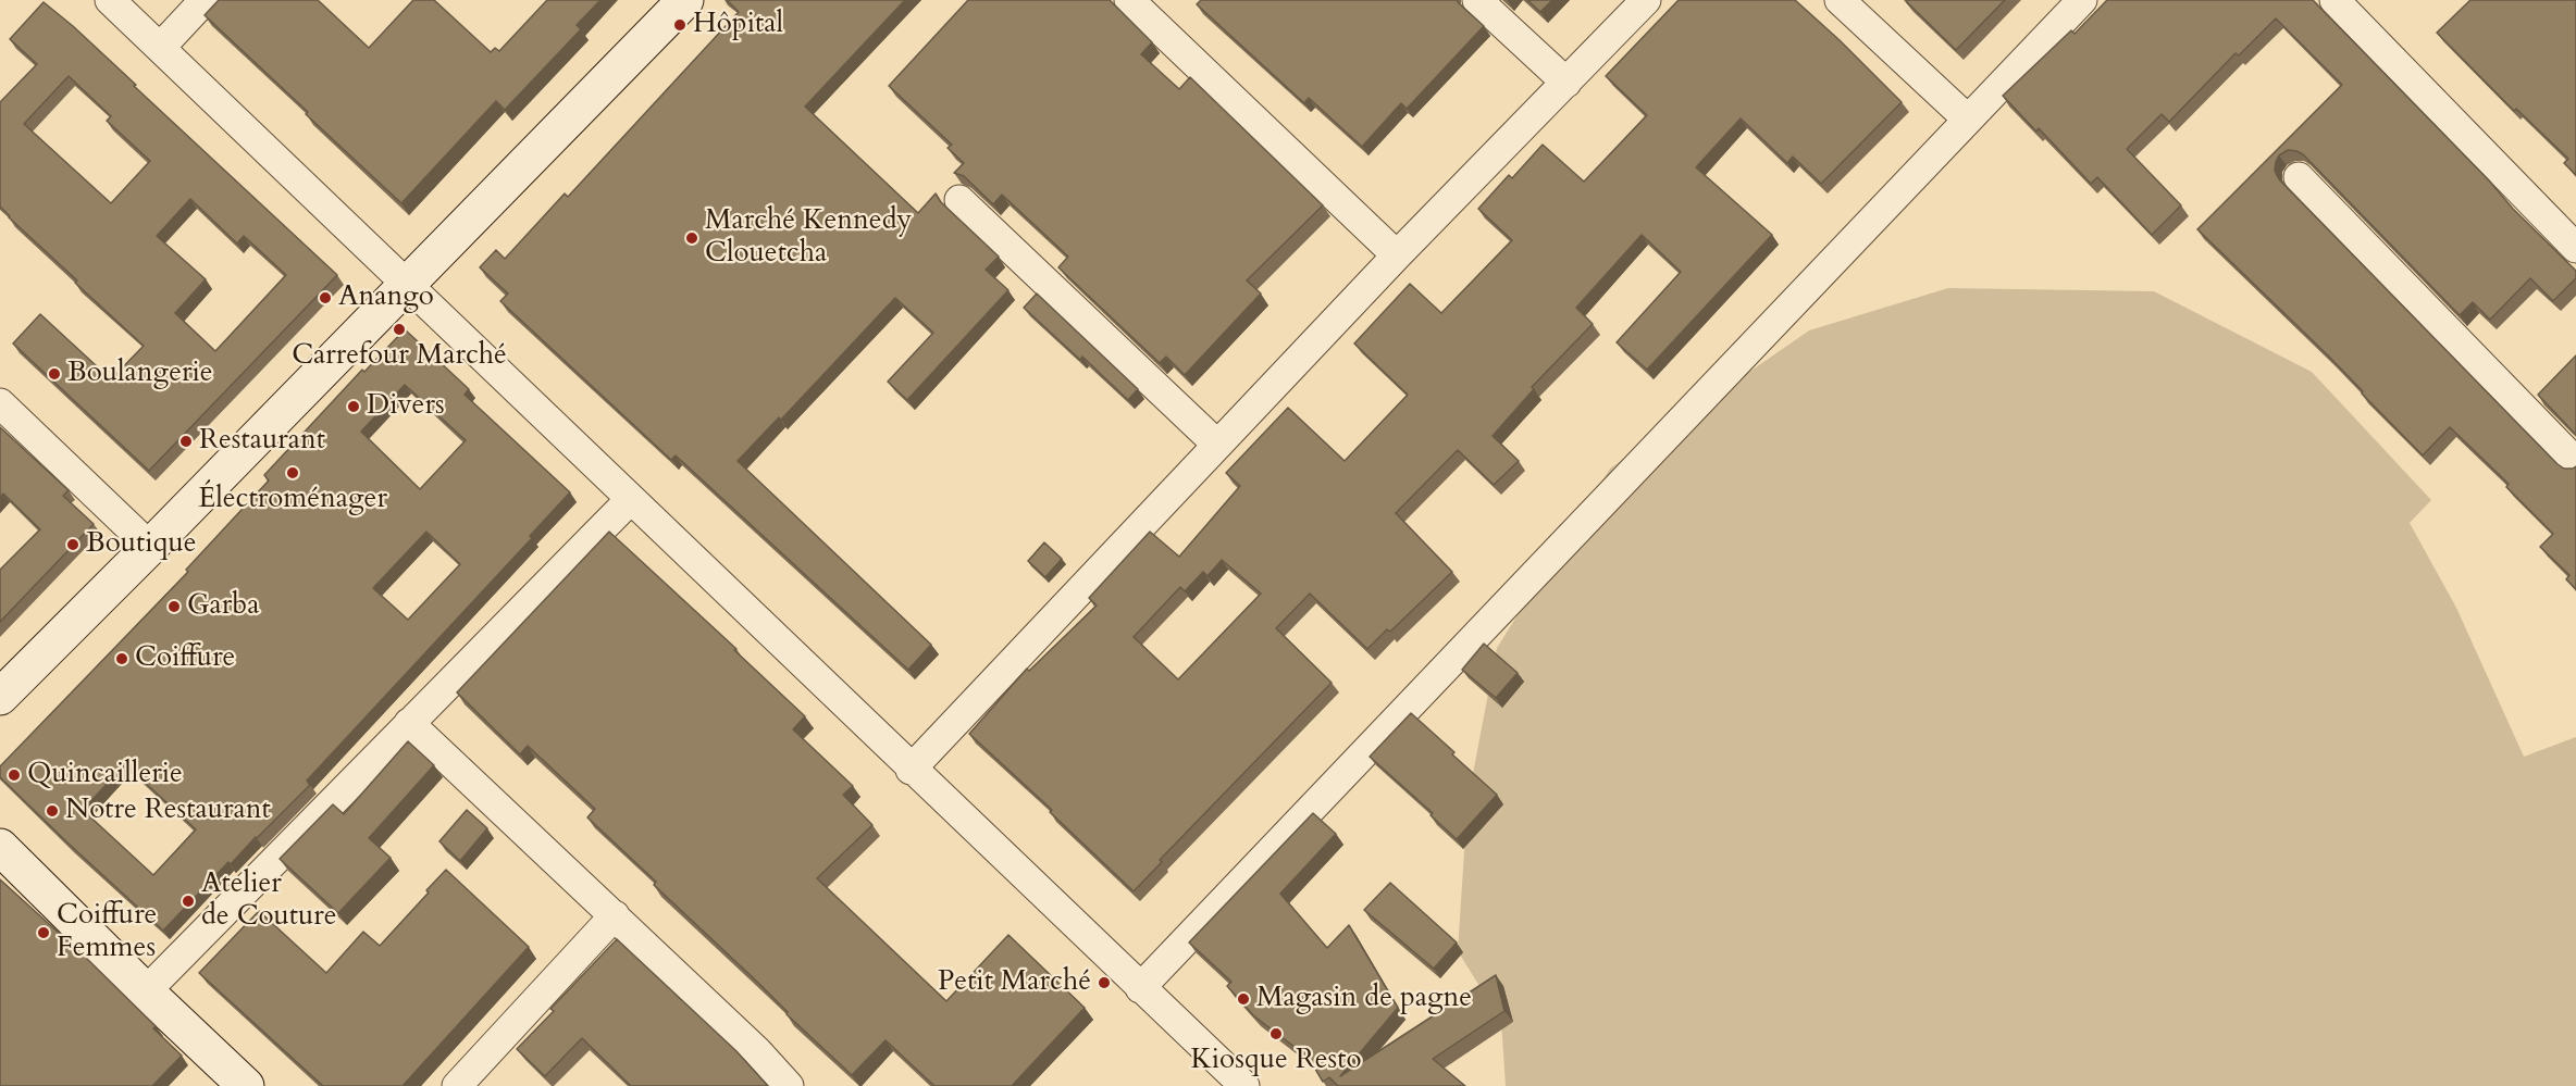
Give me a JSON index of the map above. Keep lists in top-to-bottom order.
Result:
{
  "places": [
    "Hôpital",
    "Marché Kennedy Clouetcha",
    "Anango",
    "Carrefour Marché",
    "Boulangerie",
    "Divers",
    "Restaurant",
    "Électroménager",
    "Boutique",
    "Garba",
    "Coiffure",
    "Quincaillerie",
    "Notre Restaurant",
    "Atelier de Couture",
    "Coiffure Femmes",
    "Petit Marché",
    "Magasin de pagne",
    "Kiosque Resto"
  ]
}
